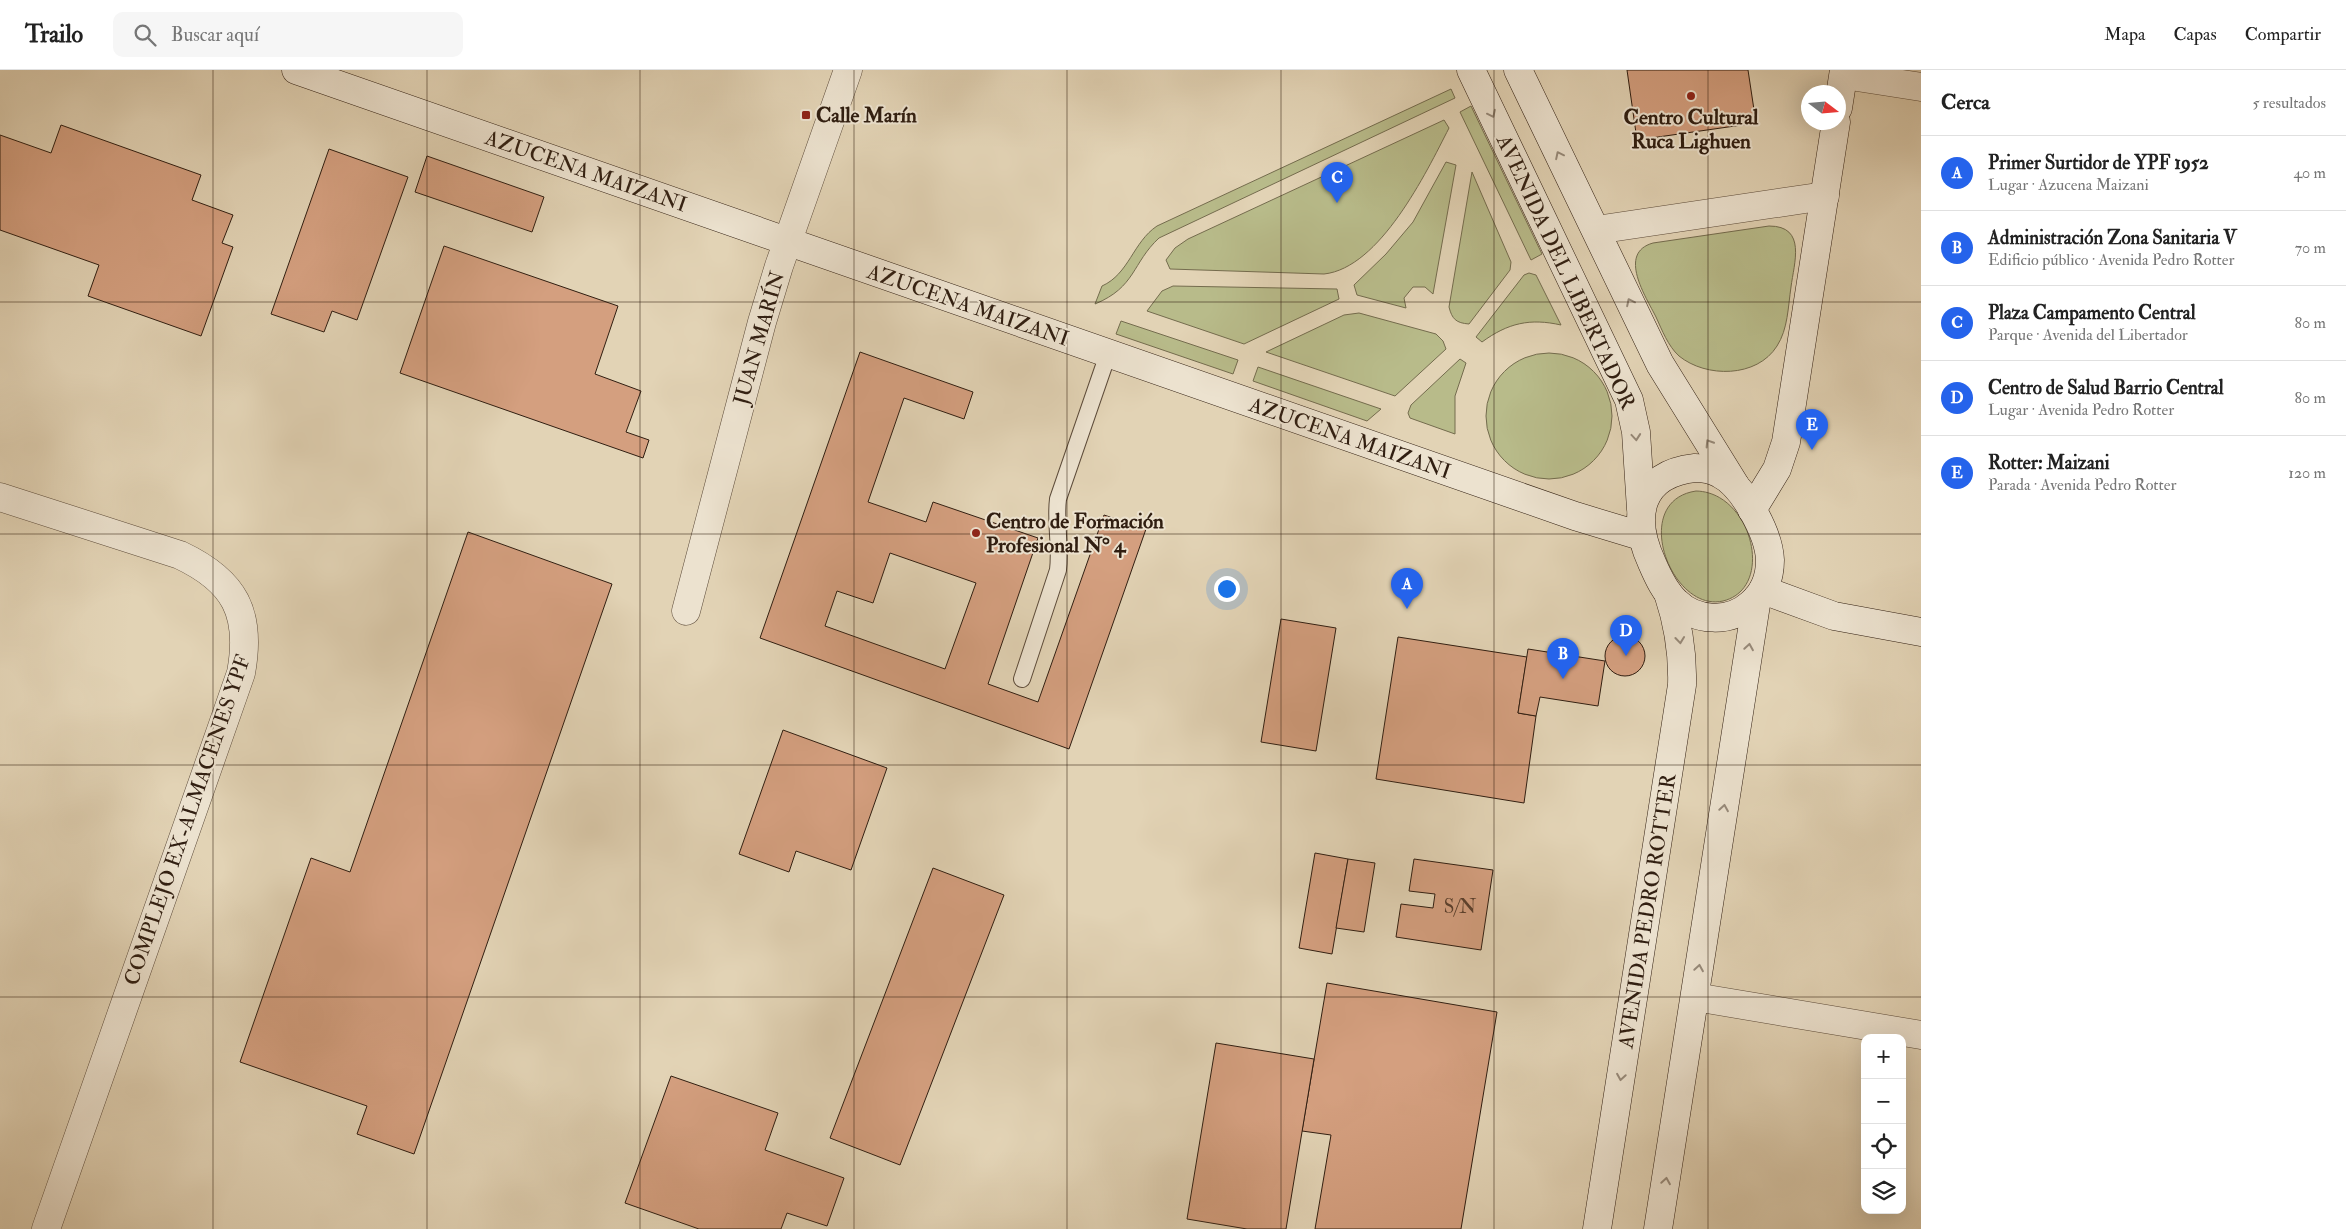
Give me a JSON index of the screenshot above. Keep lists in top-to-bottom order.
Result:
{
  "streets": {
    "main road": [
      "AZUCENA MAIZANI",
      "AVENIDA DEL LIBERTADOR",
      "JUAN MARÍN",
      "COMPLEJO EX-ALMACENES YPF",
      "AVENIDA PEDRO ROTTER"
    ]
  },
  "crossings": [
    ["AZUCENA MAIZANI", "AVENIDA DEL LIBERTADOR"],
    ["AZUCENA MAIZANI", "JUAN MARÍN"],
    ["AZUCENA MAIZANI", "AVENIDA PEDRO ROTTER"],
    ["AVENIDA DEL LIBERTADOR", "AVENIDA PEDRO ROTTER"]
  ],
  "places": {
    "other": ["Centro Cultural Ruca Lighuen", "Centro de Formación Profesional N° 4"],
    "transit": ["Calle Marín"]
  },
  "house_numbers": ["S/N"],
  "north": "right",
  "page": {
    "header": "Trailo",
    "search": "Buscar aquí",
    "nav": ["Mapa", "Capas", "Compartir"],
    "heading": ["Cerca", "5 resultados"],
    "list": [
      {
        "mark": "A",
        "name": "Primer Surtidor de YPF 1952",
        "note": "Lugar · Azucena Maizani",
        "value": "40 m"
      },
      {
        "mark": "B",
        "name": "Administración Zona Sanitaria V",
        "note": "Edificio público · Avenida Pedro Rotter",
        "value": "70 m"
      },
      {
        "mark": "C",
        "name": "Plaza Campamento Central",
        "note": "Parque · Avenida del Libertador",
        "value": "80 m"
      },
      {
        "mark": "D",
        "name": "Centro de Salud Barrio Central",
        "note": "Lugar · Avenida Pedro Rotter",
        "value": "80 m"
      },
      {
        "mark": "E",
        "name": "Rotter: Maizani",
        "note": "Parada · Avenida Pedro Rotter",
        "value": "120 m"
      }
    ],
    "pins": [
      "C",
      "E",
      "A",
      "D",
      "B"
    ],
    "map_buttons": ["+", "−"]
  }
}
